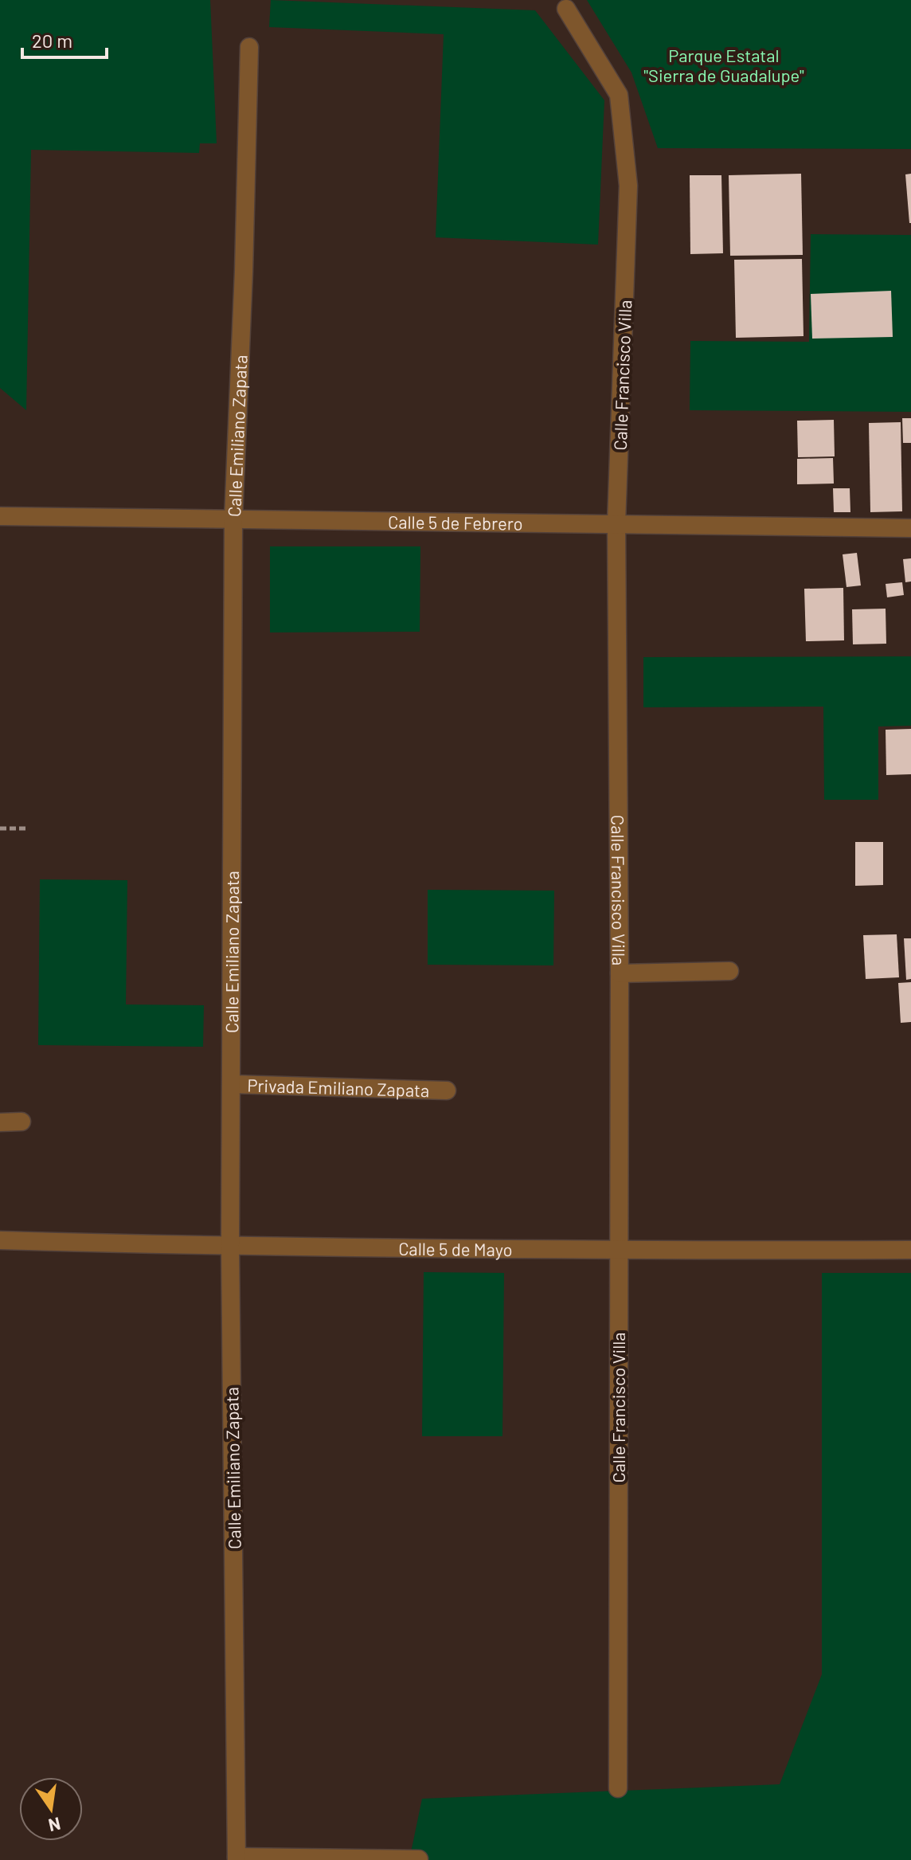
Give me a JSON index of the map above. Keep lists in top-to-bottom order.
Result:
{
  "streets": {
    "street": [
      "Calle Francisco Villa",
      "Calle Emiliano Zapata",
      "Calle 5 de Febrero",
      "Privada Emiliano Zapata",
      "Calle 5 de Mayo"
    ]
  },
  "crossings": [
    ["Calle Francisco Villa", "Calle 5 de Febrero"],
    ["Calle Francisco Villa", "Calle 5 de Mayo"],
    ["Calle Emiliano Zapata", "Calle 5 de Febrero"],
    ["Calle Emiliano Zapata", "Privada Emiliano Zapata"],
    ["Calle Emiliano Zapata", "Calle 5 de Mayo"]
  ],
  "parks": ["Parque Estatal \"Sierra de Guadalupe\""],
  "scale_bar": "20 m",
  "north": "bottom"
}
